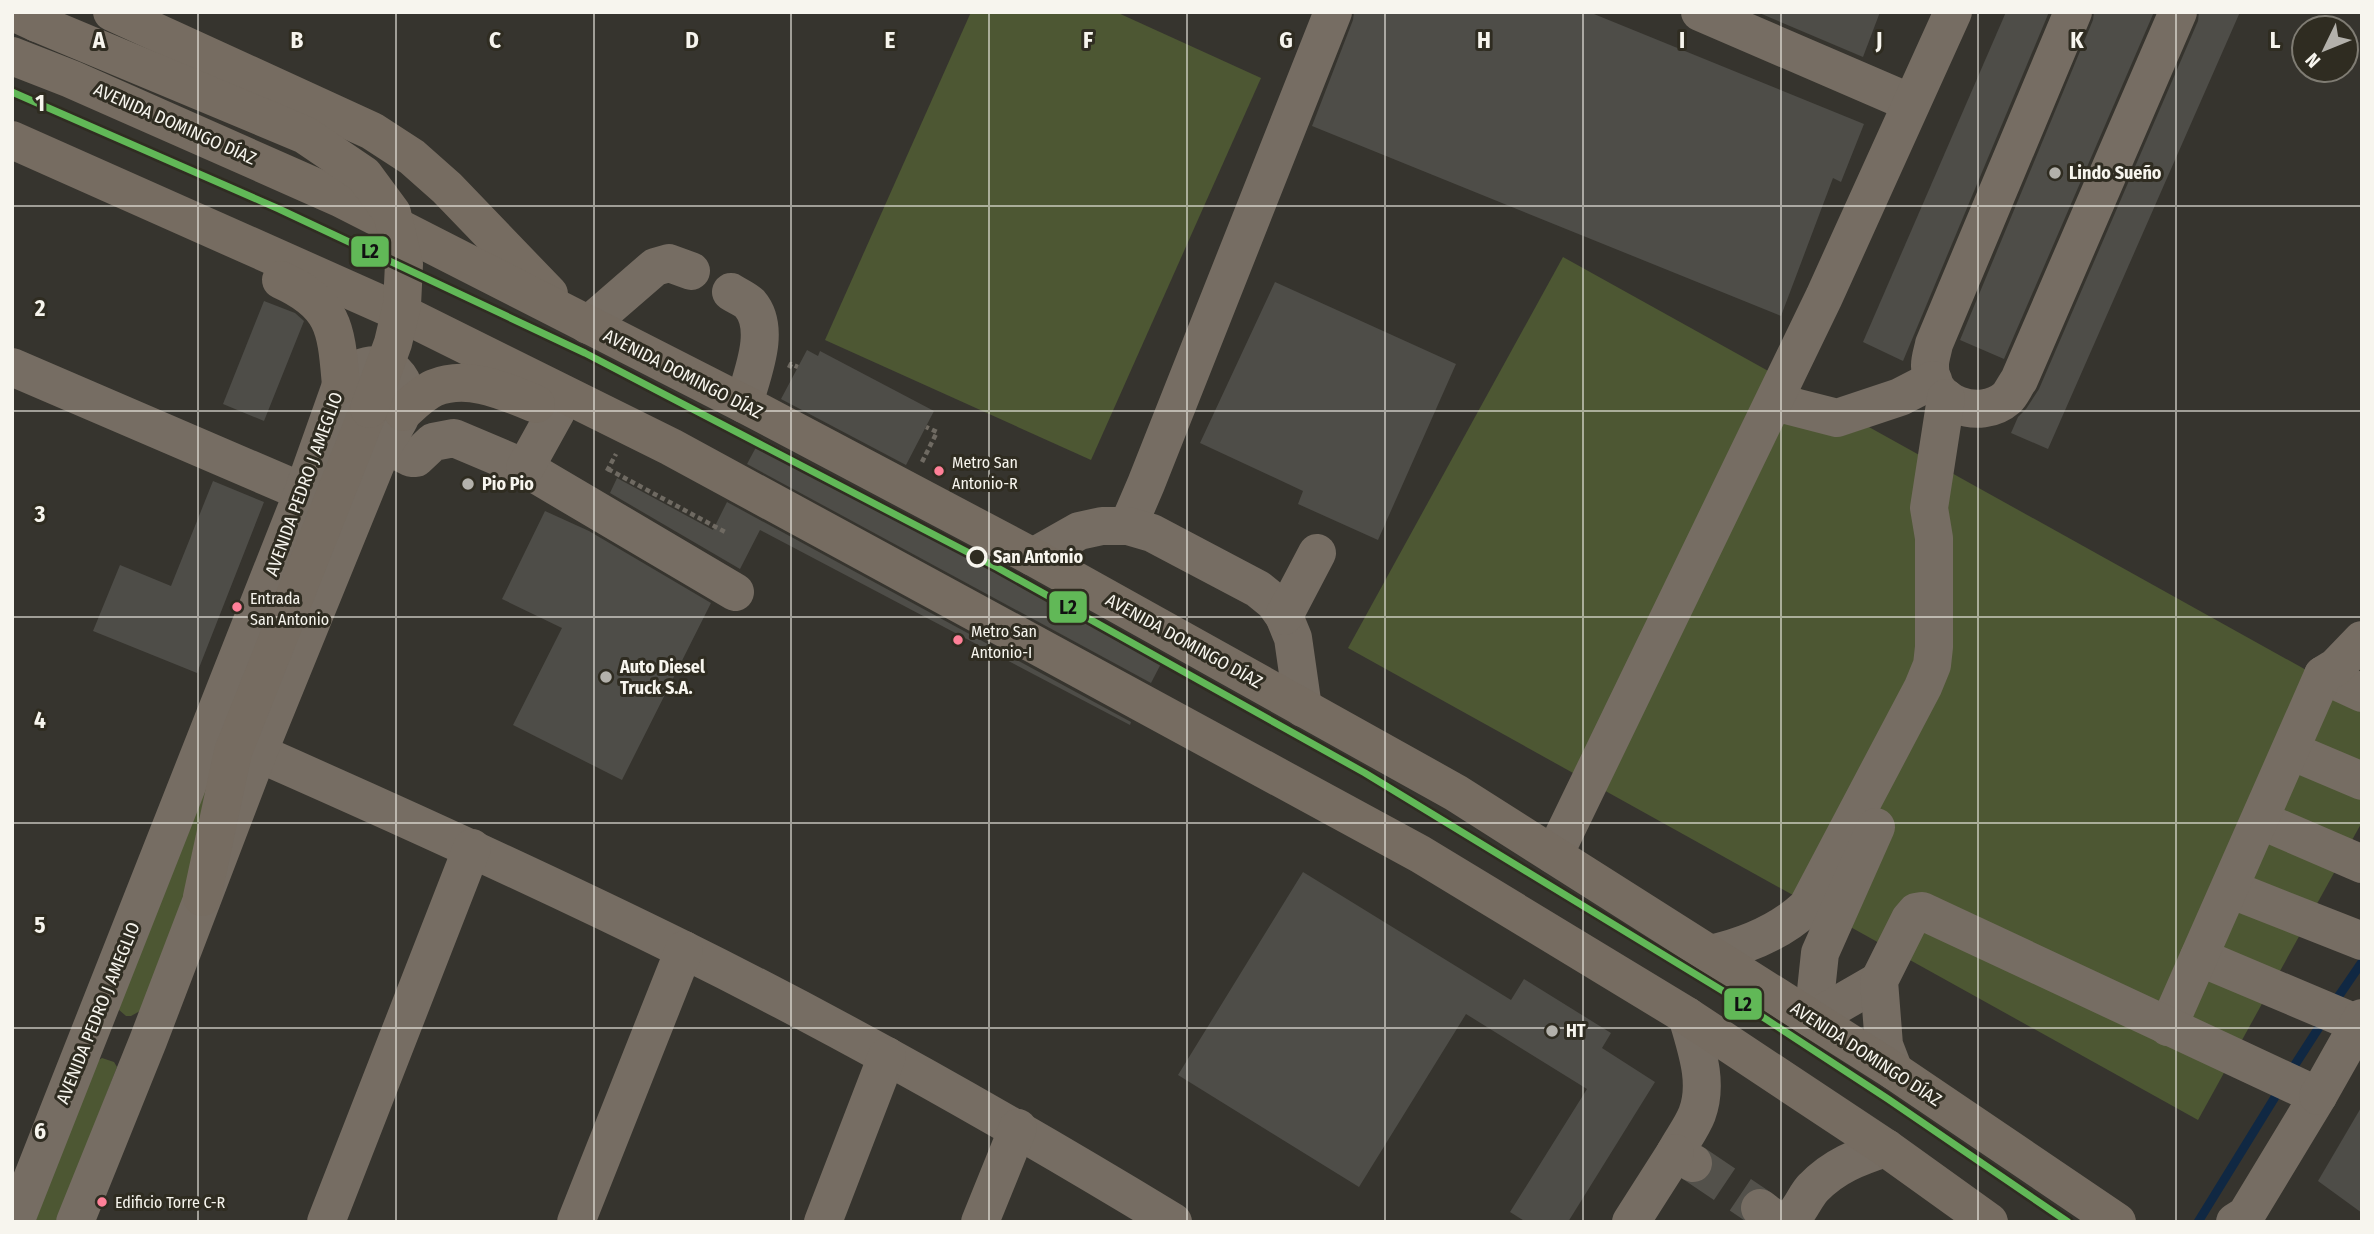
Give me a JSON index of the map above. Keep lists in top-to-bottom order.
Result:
{
  "streets": {
    "main road": ["AVENIDA DOMINGO DÍAZ"],
    "street": ["AVENIDA PEDRO J AMEGLIO"]
  },
  "places": [
    "Lindo Sueño",
    "Metro San Antonio-R",
    "Pio Pio",
    "San Antonio",
    "Entrada San Antonio",
    "Metro San Antonio-I",
    "Auto Diesel Truck S.A.",
    "HT",
    "Edificio Torre C-R"
  ],
  "lines": ["transit line L2"],
  "north": "bottom left",
  "grid": {
    "columns": [
      "A",
      "B",
      "C",
      "D",
      "E",
      "F",
      "G",
      "H",
      "I",
      "J",
      "K",
      "L"
    ],
    "rows": [
      "1",
      "2",
      "3",
      "4",
      "5",
      "6"
    ]
  }
}
